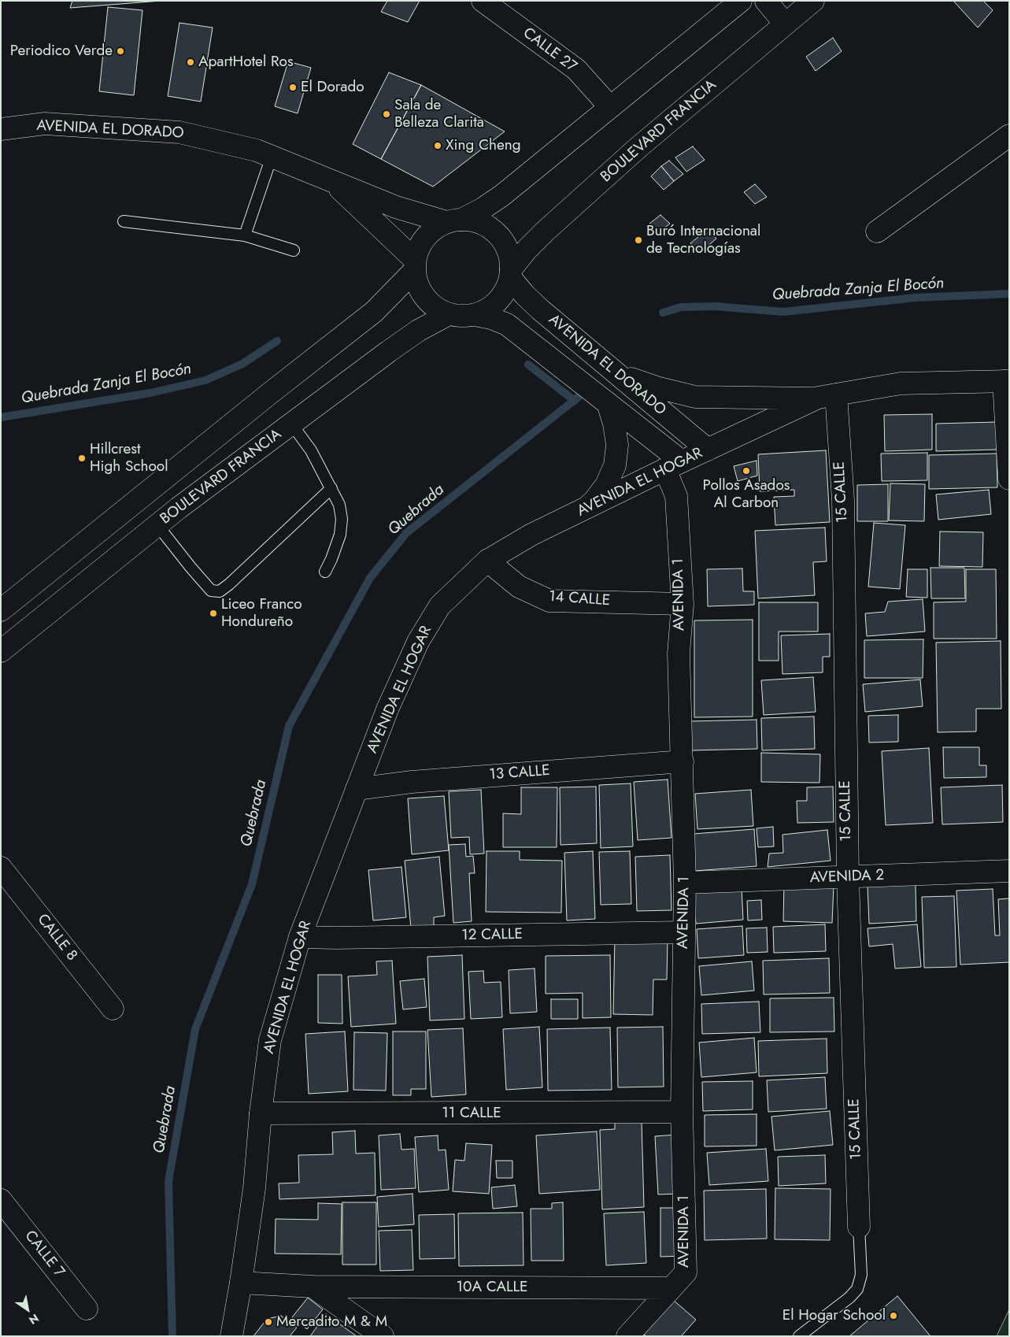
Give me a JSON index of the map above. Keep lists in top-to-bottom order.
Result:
{
  "streets": {
    "street": [
      "CALLE 27",
      "AVENIDA EL DORADO",
      "BOULEVARD FRANCIA",
      "AVENIDA EL HOGAR",
      "15 CALLE",
      "AVENIDA 1",
      "14 CALLE",
      "13 CALLE",
      "AVENIDA 2",
      "12 CALLE",
      "CALLE 8",
      "11 CALLE",
      "CALLE 7",
      "10A CALLE"
    ]
  },
  "crossings": [
    ["AVENIDA EL DORADO", "BOULEVARD FRANCIA"],
    ["AVENIDA EL DORADO", "AVENIDA EL HOGAR"],
    ["AVENIDA EL DORADO", "AVENIDA 1"],
    ["AVENIDA EL HOGAR", "15 CALLE"],
    ["AVENIDA EL HOGAR", "AVENIDA 1"],
    ["AVENIDA EL HOGAR", "14 CALLE"],
    ["AVENIDA EL HOGAR", "13 CALLE"],
    ["AVENIDA EL HOGAR", "12 CALLE"],
    ["AVENIDA EL HOGAR", "11 CALLE"],
    ["AVENIDA EL HOGAR", "10A CALLE"],
    ["15 CALLE", "AVENIDA 2"],
    ["AVENIDA 1", "14 CALLE"],
    ["AVENIDA 1", "13 CALLE"],
    ["AVENIDA 1", "AVENIDA 2"],
    ["AVENIDA 1", "12 CALLE"],
    ["AVENIDA 1", "11 CALLE"],
    ["AVENIDA 1", "10A CALLE"]
  ],
  "water": ["Quebrada Zanja El Bocón", "Quebrada"],
  "places": [
    "Periodico Verde",
    "ApartHotel Ros",
    "El Dorado",
    "Sala de Belleza Clarita",
    "Xing Cheng",
    "Buró Internacional de Tecnologías",
    "Hillcrest High School",
    "Pollos Asados Al Carbon",
    "Liceo Franco Hondureño",
    "El Hogar School",
    "Mercadito M & M"
  ],
  "north": "bottom right"
}
